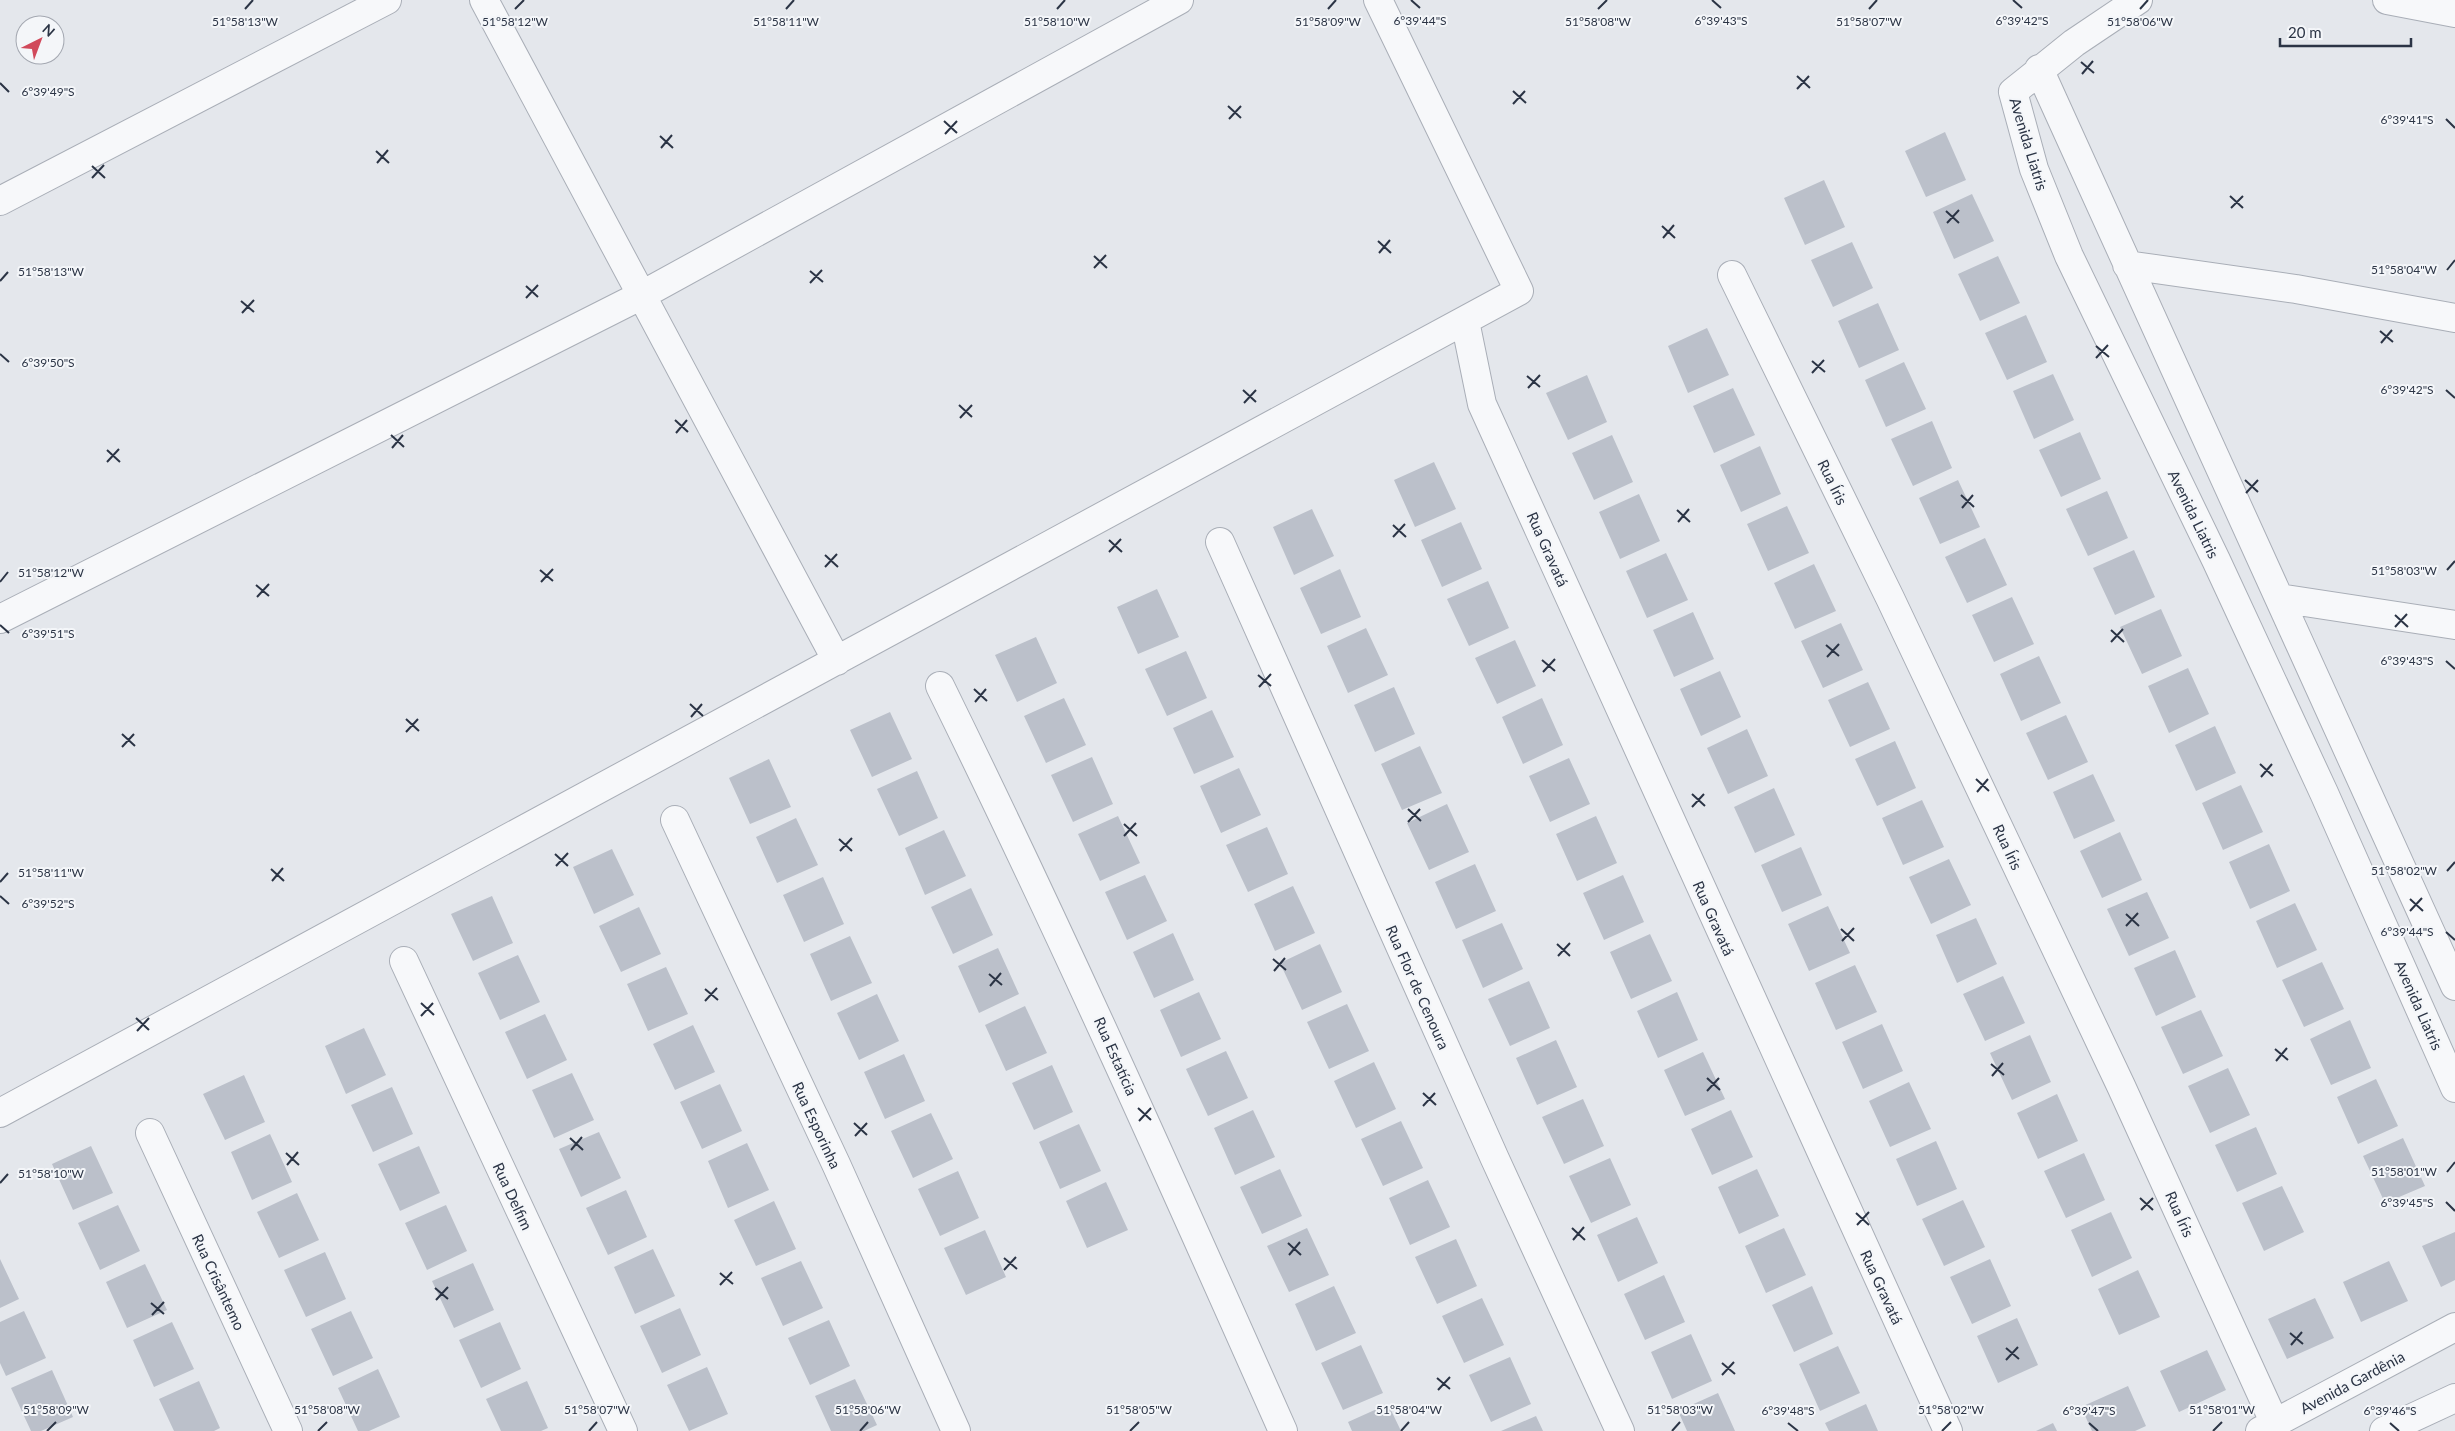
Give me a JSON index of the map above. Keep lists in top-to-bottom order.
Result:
{
  "streets": {
    "street": [
      "Avenida Liatris",
      "Rua Íris",
      "Rua Gravatá",
      "Rua Flor de Cenoura",
      "Rua Estatícia",
      "Rua Esporinha",
      "Rua Delfim",
      "Rua Crisântemo",
      "Avenida Gardênia"
    ]
  },
  "crossings": [
    ["Rua Íris", "Avenida Gardênia"]
  ],
  "scale_bar": "20 m",
  "north": "top right",
  "coordinates": [
    "6°39'44\"S",
    "6°39'43\"S",
    "6°39'42\"S",
    "51°58'13\"W",
    "51°58'12\"W",
    "51°58'11\"W",
    "51°58'09\"W",
    "51°58'06\"W",
    "51°58'10\"W",
    "51°58'08\"W",
    "51°58'07\"W",
    "6°39'49\"S",
    "6°39'41\"S",
    "51°58'04\"W",
    "6°39'50\"S",
    "51°58'03\"W",
    "6°39'51\"S",
    "51°58'02\"W",
    "6°39'52\"S",
    "51°58'01\"W",
    "6°39'45\"S",
    "51°58'05\"W",
    "6°39'48\"S",
    "6°39'47\"S",
    "6°39'46\"S"
  ]
}
